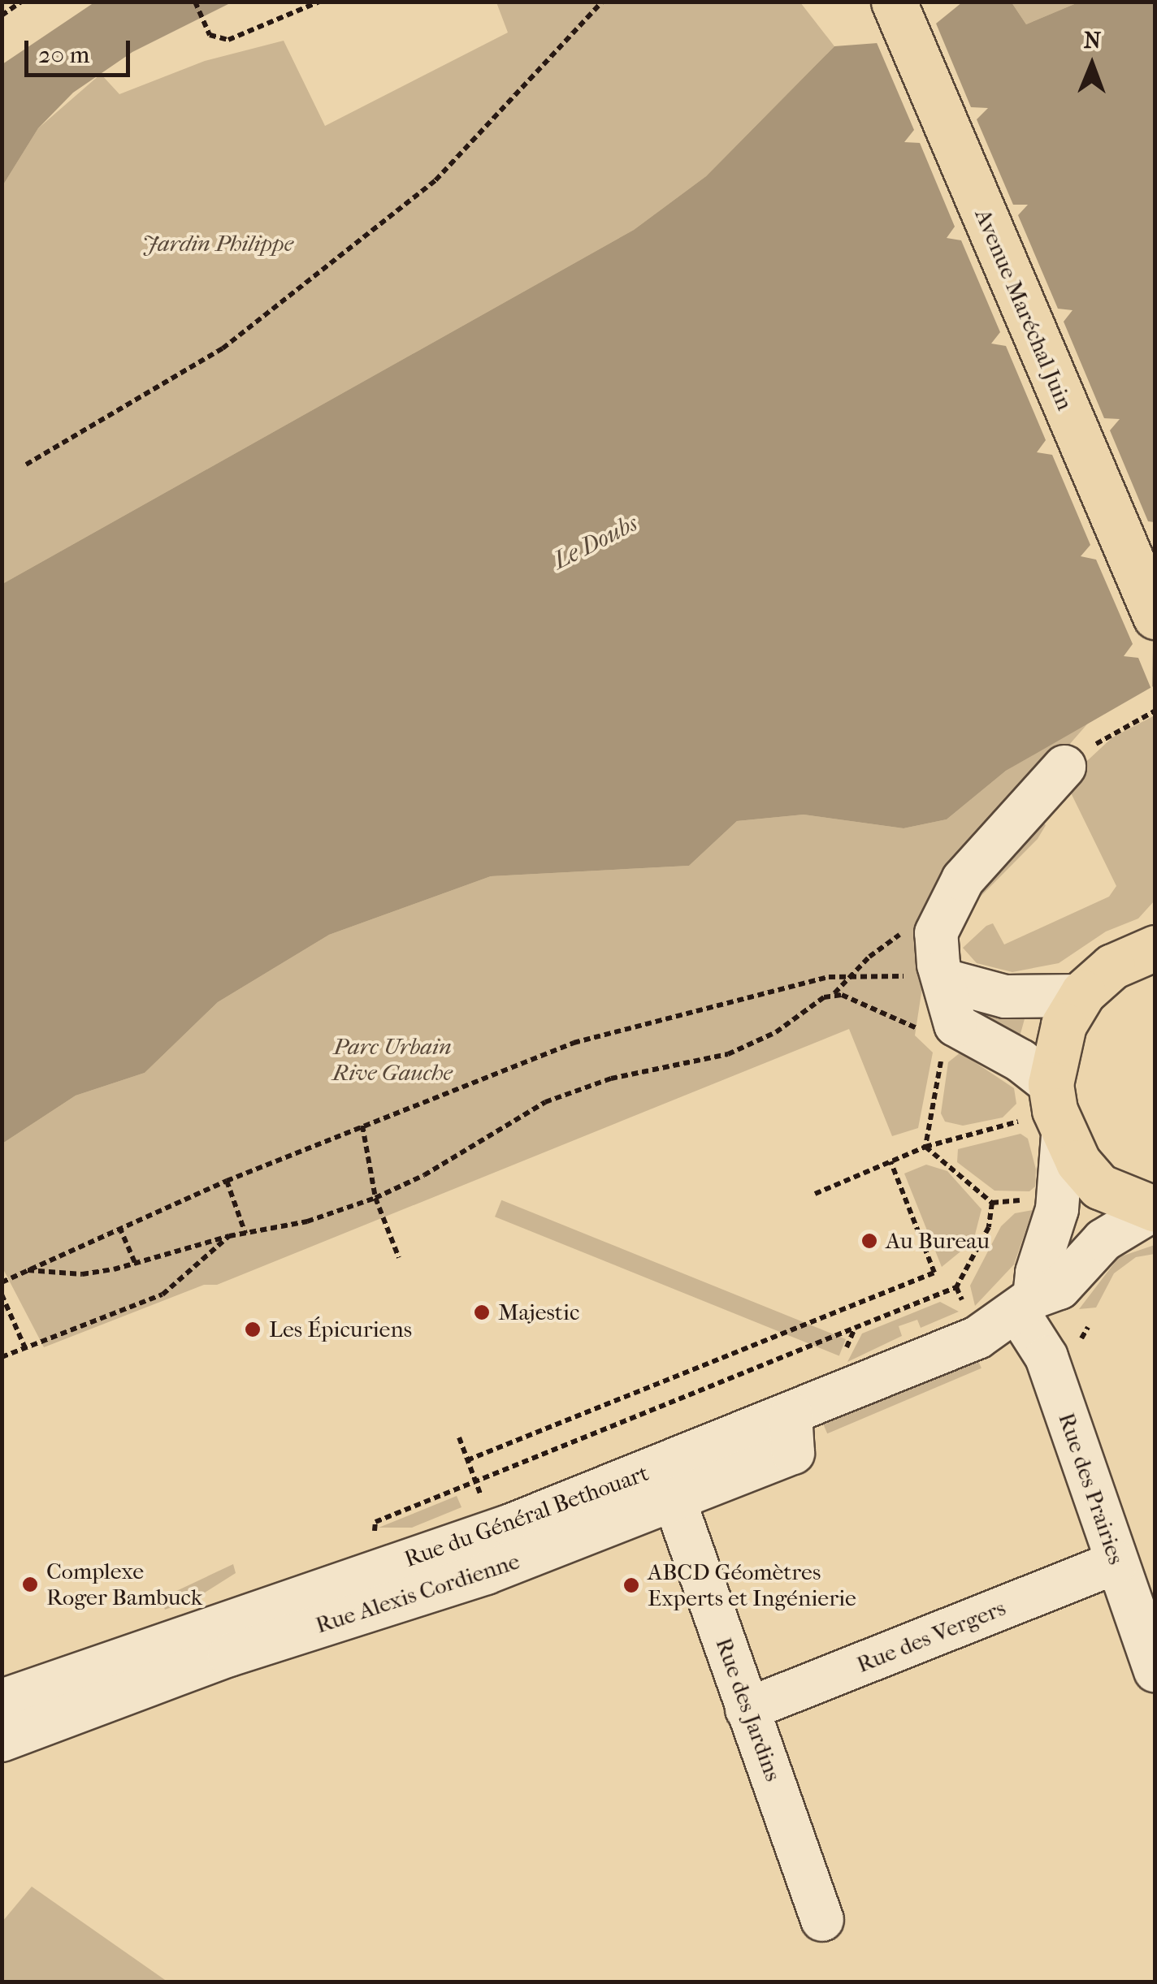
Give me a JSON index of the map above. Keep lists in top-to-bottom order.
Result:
{
  "streets": {
    "main road": ["Avenue Maréchal Juin"],
    "street": [
      "Rue des Prairies",
      "Rue du Général Bethouart",
      "Rue Alexis Cordienne",
      "Rue des Vergers",
      "Rue des Jardins"
    ]
  },
  "crossings": [
    ["Rue des Prairies", "Rue du Général Bethouart"],
    ["Rue des Prairies", "Rue des Vergers"],
    ["Rue du Général Bethouart", "Rue Alexis Cordienne"],
    ["Rue Alexis Cordienne", "Rue des Jardins"],
    ["Rue des Vergers", "Rue des Jardins"]
  ],
  "water": ["Le Doubs"],
  "parks": ["Jardin Philippe", "Parc Urbain Rive Gauche"],
  "places": [
    "Au Bureau",
    "Majestic",
    "Les Épicuriens",
    "Complexe Roger Bambuck",
    "ABCD Géomètres Experts et Ingénierie"
  ],
  "scale_bar": "20 m",
  "north": "top"
}
